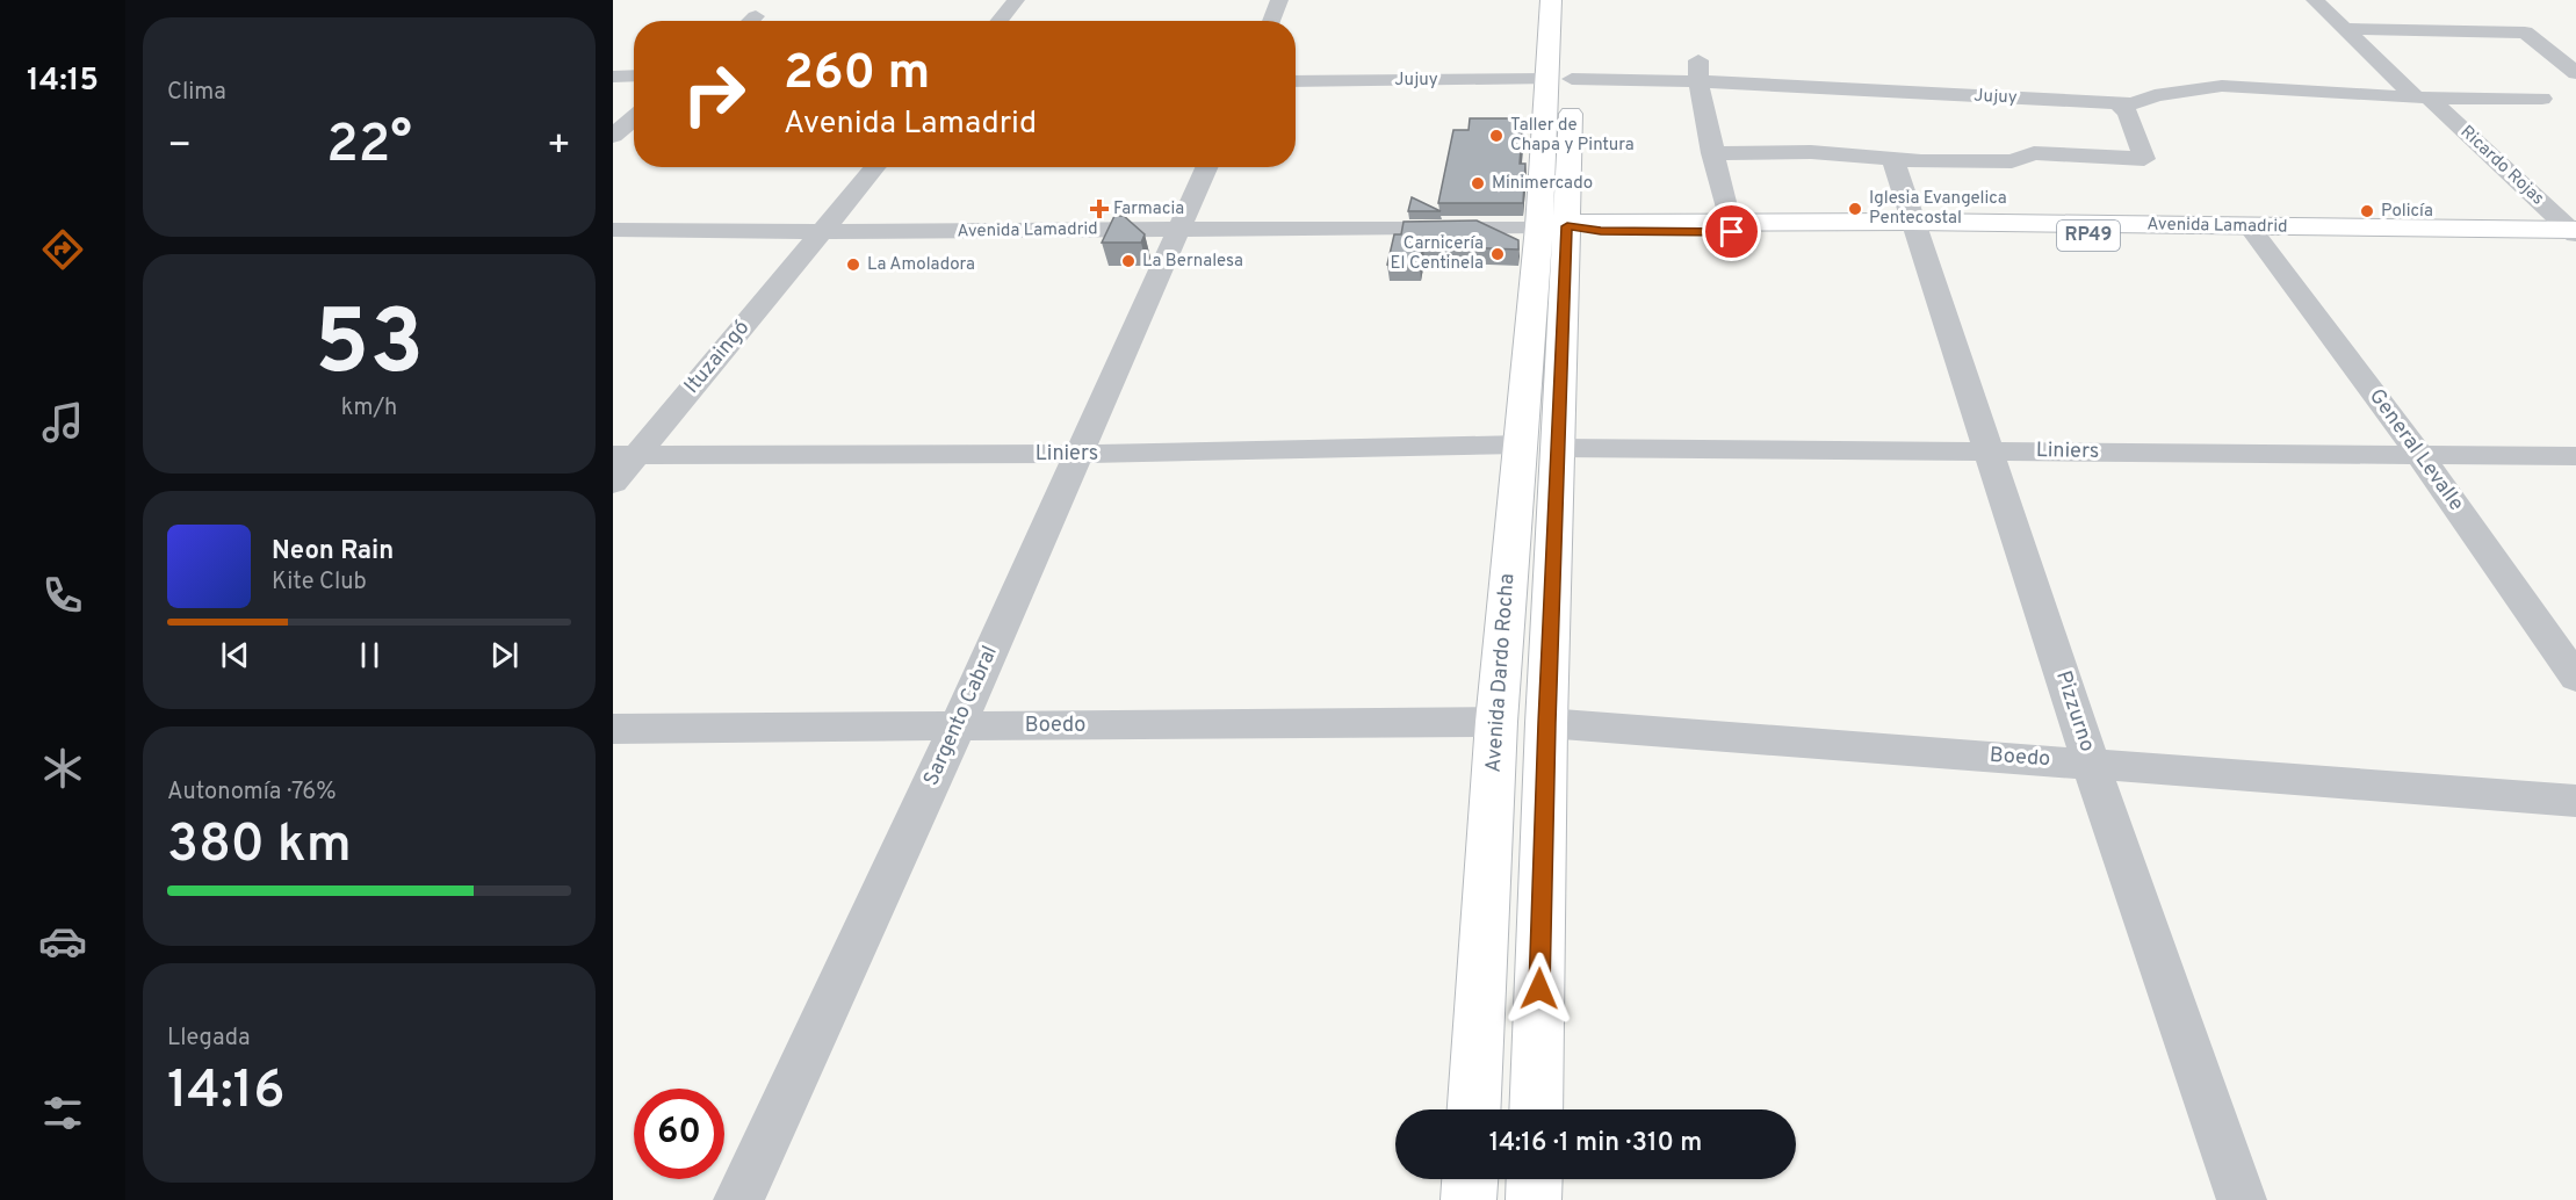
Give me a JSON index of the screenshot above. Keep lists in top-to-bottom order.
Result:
{
  "streets": {
    "main road": ["Avenida Lamadrid", "RP49", "Avenida Dardo Rocha"],
    "street": [
      "Jujuy",
      "Ricardo Rojas",
      "Ituzaingó",
      "General Levalle",
      "Liniers",
      "Pizzurno",
      "Sargento Cabral",
      "Boedo"
    ]
  },
  "crossings": [
    ["Jujuy", "Ricardo Rojas"],
    ["Ricardo Rojas", "Avenida Lamadrid"],
    ["Avenida Lamadrid", "Ituzaingó"],
    ["Avenida Lamadrid", "General Levalle"],
    ["Avenida Lamadrid", "Avenida Dardo Rocha"],
    ["Avenida Lamadrid", "Pizzurno"],
    ["Avenida Lamadrid", "Sargento Cabral"],
    ["Ituzaingó", "Liniers"],
    ["General Levalle", "Liniers"],
    ["Liniers", "Avenida Dardo Rocha"],
    ["Liniers", "Pizzurno"],
    ["Liniers", "Sargento Cabral"],
    ["Avenida Dardo Rocha", "Boedo"],
    ["Pizzurno", "Boedo"],
    ["Sargento Cabral", "Boedo"]
  ],
  "places": {
    "other": [
      "Taller de Chapa y Pintura",
      "Minimercado",
      "Iglesia Evangelica Pentecostal",
      "Policía",
      "Carnicería El Centinela",
      "La Bernalesa",
      "La Amoladora"
    ],
    "health": ["Farmacia"]
  },
  "page": {
    "tabs": "14:15",
    "tile": [
      "Clima",
      ["53", "km/h"],
      ["Autonomía · 76%", "380 km"],
      ["Llegada", "14:16"]
    ],
    "turn": ["260 m", "Avenida Lamadrid"],
    "heat": ["−", "22°", "+"],
    "song": ["Neon Rain", "Kite Club"],
    "limit": "60",
    "trip": "14:16 · 1 min · 310 m"
  }
}
